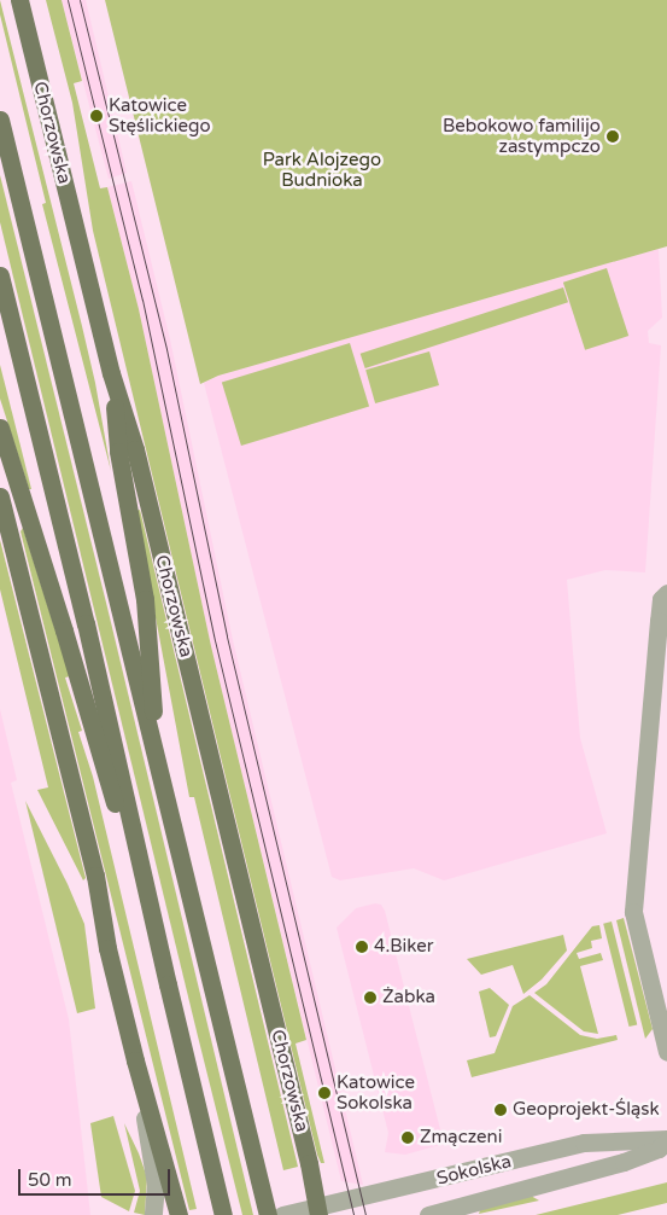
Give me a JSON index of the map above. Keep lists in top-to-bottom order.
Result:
{
  "streets": {
    "main road": ["Chorzowska"],
    "street": ["Sokolska"]
  },
  "crossings": [
    ["Chorzowska", "Sokolska"]
  ],
  "parks": ["Park Alojzego Budnioka"],
  "places": [
    "Katowice Stęślickiego",
    "Bebokowo familijo zastympczo",
    "4.Biker",
    "Żabka",
    "Katowice Sokolska",
    "Geoprojekt-Śląsk",
    "Zmączeni"
  ],
  "scale_bar": "50 m"
}
